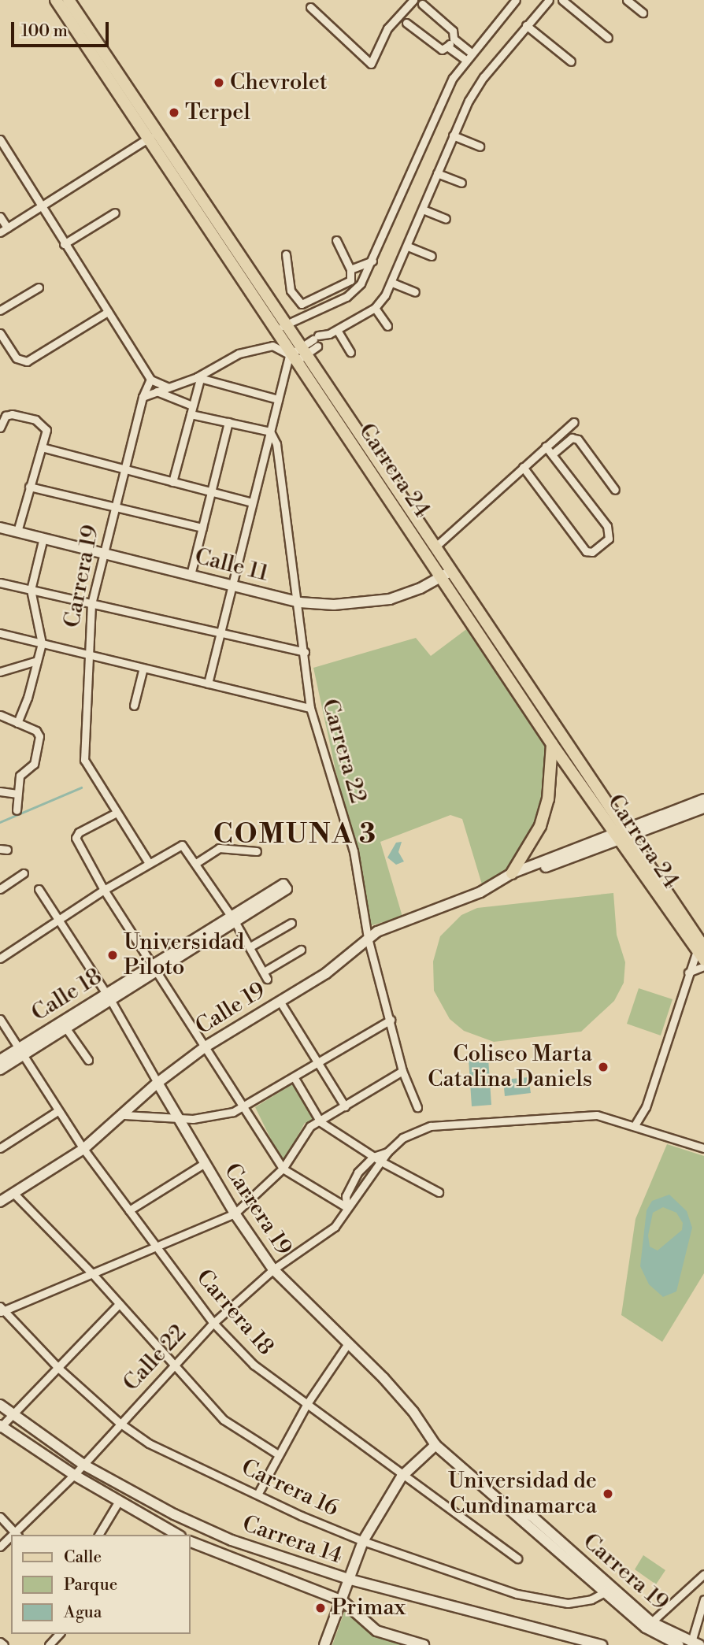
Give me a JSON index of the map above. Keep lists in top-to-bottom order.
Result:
{
  "streets": {
    "main road": ["Carrera 24"],
    "street": [
      "Calle 11",
      "Carrera 19",
      "Carrera 22",
      "Calle 18",
      "Calle 19",
      "Carrera 18",
      "Calle 22",
      "Carrera 16",
      "Carrera 14"
    ]
  },
  "crossings": [
    ["Carrera 24", "Calle 11"],
    ["Carrera 24", "Calle 19"],
    ["Calle 11", "Carrera 19"],
    ["Calle 11", "Carrera 22"],
    ["Carrera 19", "Calle 18"],
    ["Carrera 19", "Calle 19"],
    ["Carrera 19", "Calle 22"],
    ["Carrera 19", "Carrera 16"],
    ["Carrera 22", "Calle 19"],
    ["Calle 18", "Carrera 18"],
    ["Calle 19", "Carrera 18"],
    ["Carrera 18", "Calle 22"],
    ["Calle 22", "Carrera 16"],
    ["Calle 22", "Carrera 14"]
  ],
  "districts": ["COMUNA 3"],
  "places": [
    "Chevrolet",
    "Terpel",
    "Universidad Piloto",
    "Coliseo Marta Catalina Daniels",
    "Universidad de Cundinamarca",
    "Primax"
  ],
  "legend": ["Calle", "Parque", "Agua"],
  "scale_bar": "100 m"
}
